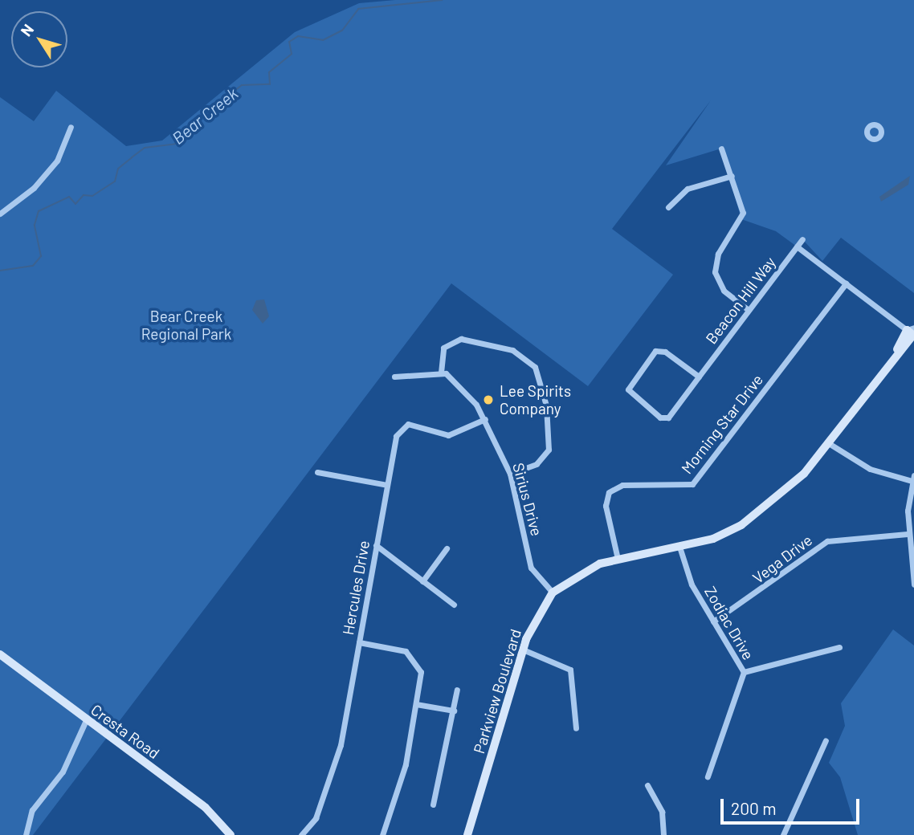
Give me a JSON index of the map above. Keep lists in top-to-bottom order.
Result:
{
  "streets": {
    "street": [
      "Beacon Hill Way",
      "Morning Star Drive",
      "Sirius Drive",
      "Vega Drive",
      "Hercules Drive",
      "Zodiac Drive",
      "Parkview Boulevard",
      "Cresta Road"
    ]
  },
  "crossings": [
    ["Morning Star Drive", "Parkview Boulevard"],
    ["Sirius Drive", "Hercules Drive"],
    ["Sirius Drive", "Parkview Boulevard"],
    ["Vega Drive", "Zodiac Drive"],
    ["Zodiac Drive", "Parkview Boulevard"]
  ],
  "water": ["Bear Creek"],
  "parks": ["Bear Creek Regional Park"],
  "places": ["Lee Spirits Company"],
  "scale_bar": "200 m",
  "north": "top left"
}
